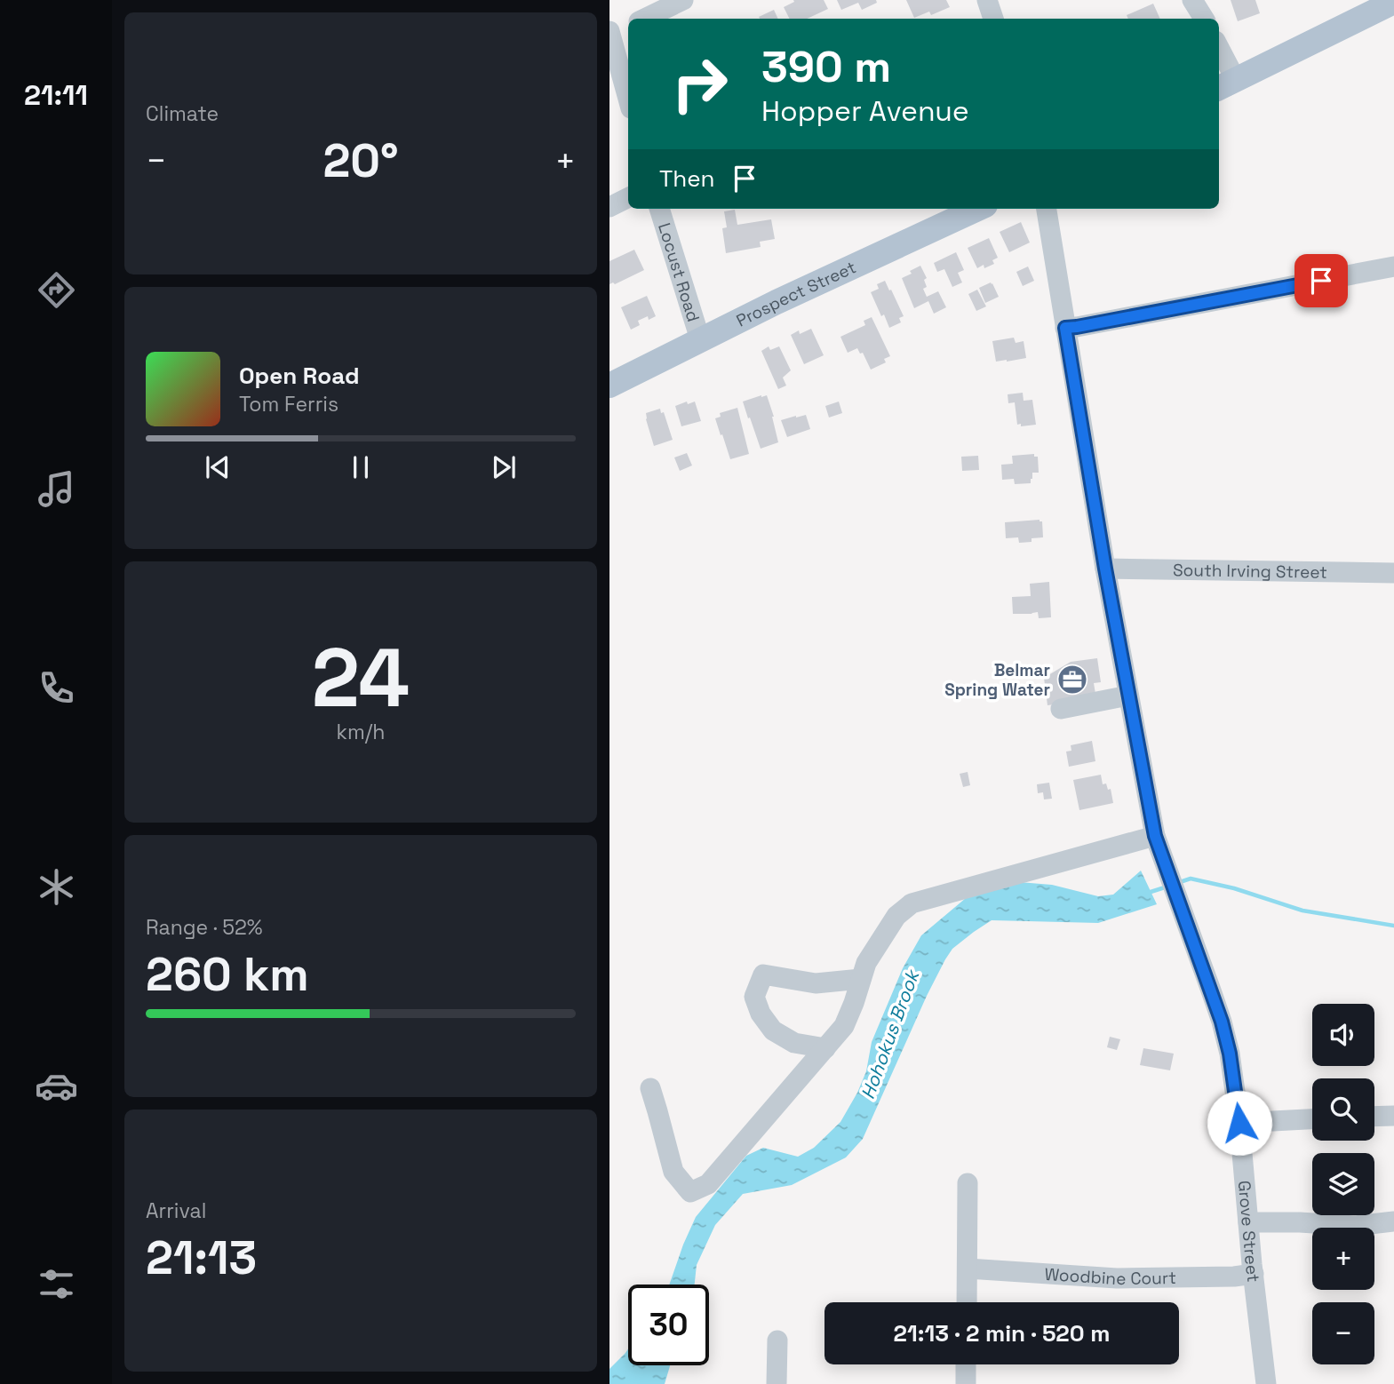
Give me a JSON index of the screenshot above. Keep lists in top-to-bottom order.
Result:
{
  "streets": {
    "main road": ["Prospect Street"],
    "street": [
      "Locust Road",
      "South Irving Street",
      "Grove Street",
      "Woodbine Court"
    ]
  },
  "crossings": [
    ["Locust Road", "Prospect Street"],
    ["South Irving Street", "Grove Street"],
    ["Grove Street", "Woodbine Court"]
  ],
  "water": ["Hohokus Brook"],
  "places": {
    "office": ["Belmar Spring Water"]
  },
  "page": {
    "tabs": "21:11",
    "tile": [
      "Climate",
      ["24", "km/h"],
      ["Range · 52%", "260 km"],
      ["Arrival", "21:13"]
    ],
    "turn": ["390 m", "Hopper Avenue"],
    "heat": ["−", "20°", "+"],
    "then": "Then",
    "song": ["Open Road", "Tom Ferris"],
    "map_buttons": ["+", "−"],
    "limit": "30",
    "trip": "21:13 · 2 min · 520 m"
  }
}
